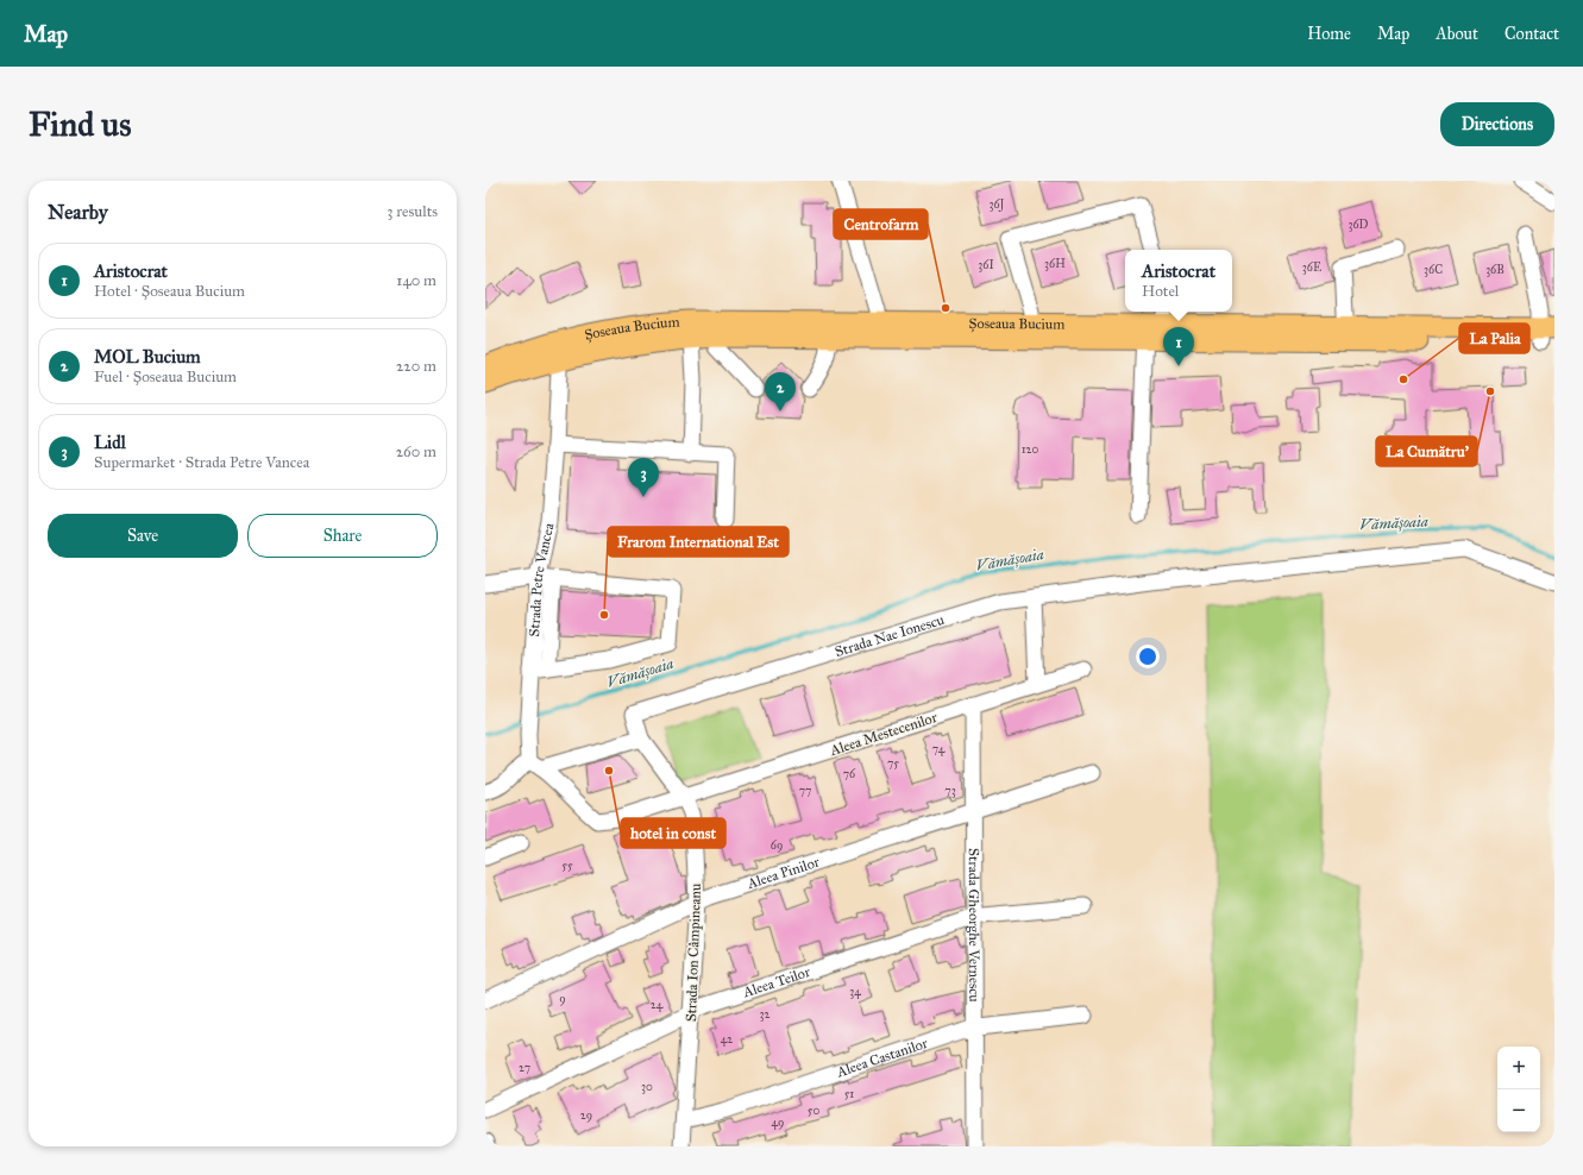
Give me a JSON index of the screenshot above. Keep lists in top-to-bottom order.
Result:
{
  "streets": {
    "main road": ["Șoseaua Bucium"],
    "street": [
      "Strada Petre Vancea",
      "Strada Nae Ionescu",
      "Aleea Mestecenilor",
      "Aleea Pinilor",
      "Strada Gheorghe Vernescu",
      "Strada Ion Câmpineanu",
      "Aleea Teilor",
      "Aleea Castanilor"
    ]
  },
  "crossings": [
    ["Șoseaua Bucium", "Strada Petre Vancea"],
    ["Strada Nae Ionescu", "Strada Ion Câmpineanu"],
    ["Aleea Mestecenilor", "Strada Gheorghe Vernescu"],
    ["Aleea Mestecenilor", "Strada Ion Câmpineanu"],
    ["Aleea Pinilor", "Strada Gheorghe Vernescu"],
    ["Aleea Pinilor", "Strada Ion Câmpineanu"],
    ["Strada Gheorghe Vernescu", "Aleea Teilor"],
    ["Strada Gheorghe Vernescu", "Aleea Castanilor"],
    ["Strada Ion Câmpineanu", "Aleea Teilor"],
    ["Strada Ion Câmpineanu", "Aleea Castanilor"]
  ],
  "water": ["Vămășoaia"],
  "places": [
    "Centrofarm",
    "La Palia",
    "La Cumătru'",
    "Frarom International Est",
    "hotel in const"
  ],
  "house_numbers": [
    "36J",
    "36D",
    "36H",
    "36I",
    "36E",
    "36C",
    "36B",
    "120",
    "74",
    "75",
    "76",
    "77",
    "73",
    "69",
    "55",
    "34",
    "9",
    "24",
    "32",
    "42",
    "27",
    "30",
    "51",
    "50",
    "29",
    "49"
  ],
  "page": {
    "header": "Map",
    "nav": [
      "Home",
      "Map",
      "About",
      "Contact"
    ],
    "buttons": [
      "Directions",
      ["Save", "Share"]
    ],
    "title": "Find us",
    "heading": ["Nearby", "3 results"],
    "list": [
      {
        "mark": "1",
        "name": "Aristocrat",
        "note": "Hotel · Șoseaua Bucium",
        "value": "140 m"
      },
      {
        "mark": "2",
        "name": "MOL Bucium",
        "note": "Fuel · Șoseaua Bucium",
        "value": "220 m"
      },
      {
        "mark": "3",
        "name": "Lidl",
        "note": "Supermarket · Strada Petre Vancea",
        "value": "260 m"
      }
    ],
    "popup": ["Aristocrat", "Hotel"],
    "pins": ["1", "2", "3"],
    "map_buttons": ["+", "−"]
  }
}
